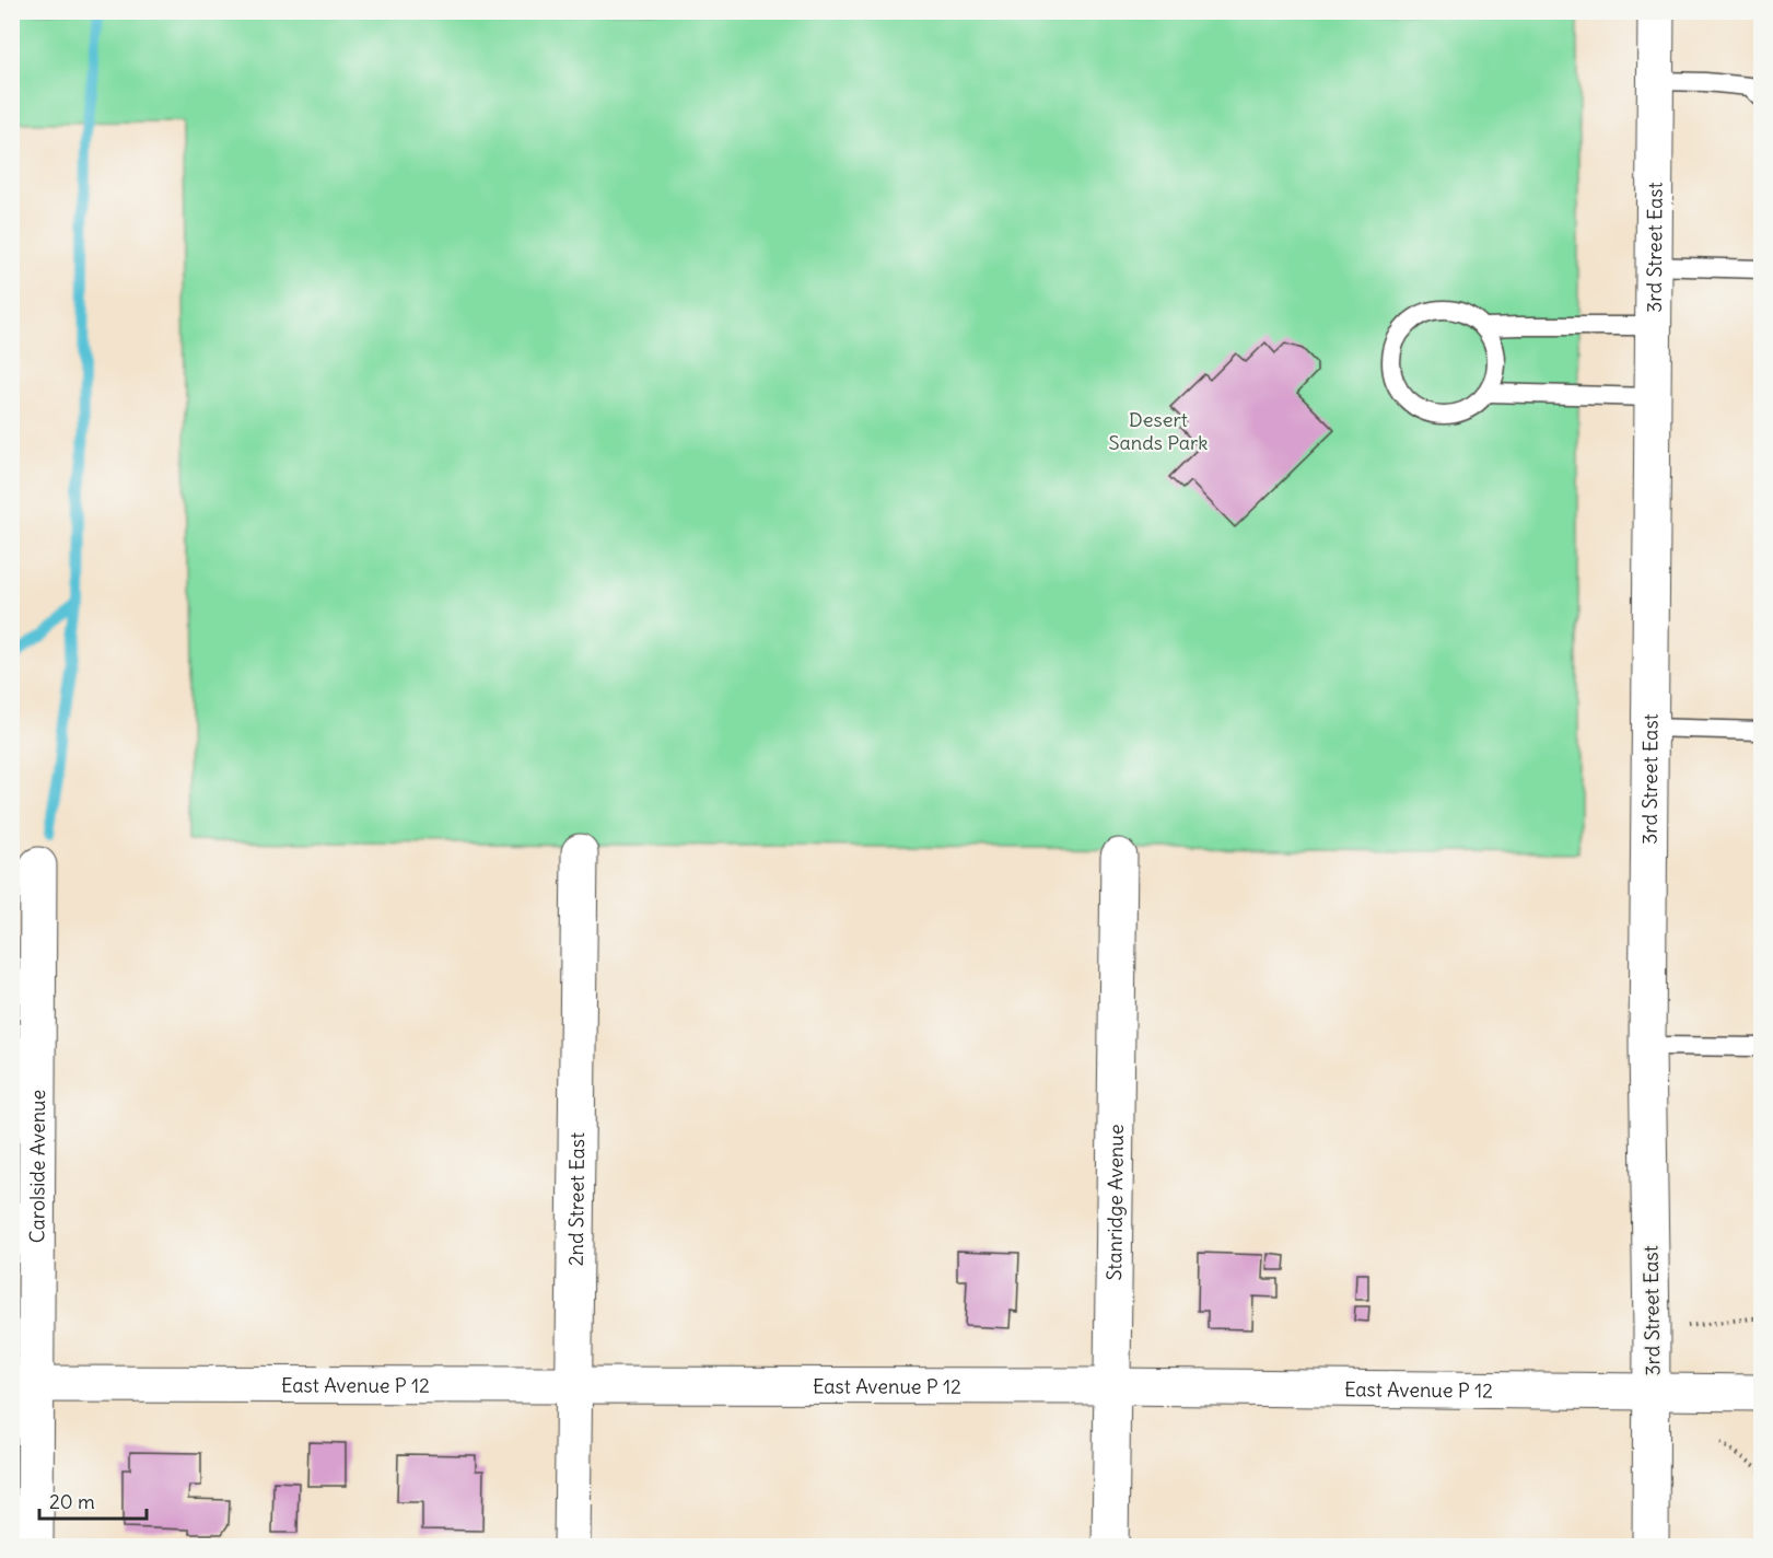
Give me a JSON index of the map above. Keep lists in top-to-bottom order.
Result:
{
  "streets": {
    "street": [
      "3rd Street East",
      "Carolside Avenue",
      "2nd Street East",
      "Stanridge Avenue",
      "East Avenue P 12"
    ]
  },
  "crossings": [
    ["3rd Street East", "East Avenue P 12"],
    ["Carolside Avenue", "East Avenue P 12"],
    ["2nd Street East", "East Avenue P 12"],
    ["Stanridge Avenue", "East Avenue P 12"]
  ],
  "parks": ["Desert Sands Park"],
  "scale_bar": "20 m"
}
